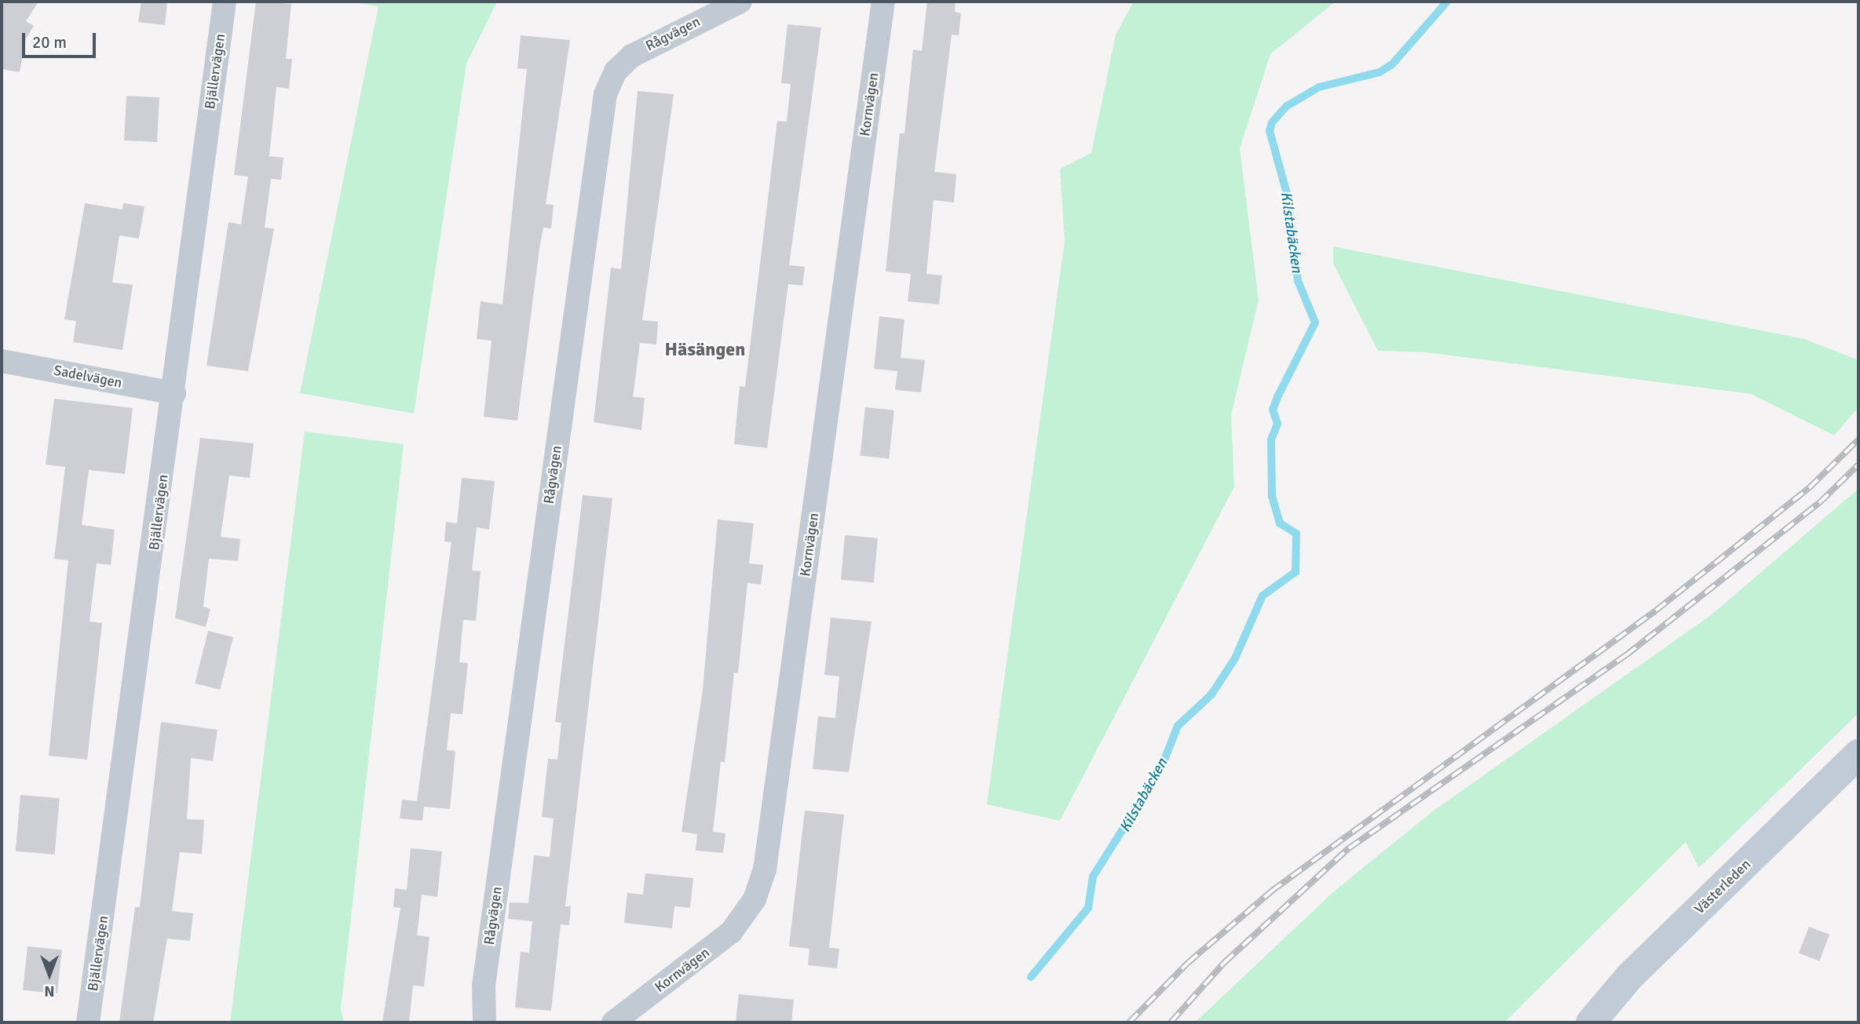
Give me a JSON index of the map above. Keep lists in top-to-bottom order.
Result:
{
  "streets": {
    "street": [
      "Rågvägen",
      "Bjällervägen",
      "Kornvägen",
      "Sadelvägen",
      "Västerleden"
    ]
  },
  "crossings": [
    ["Bjällervägen", "Sadelvägen"]
  ],
  "districts": ["Häsängen"],
  "water": ["Kilstabäcken"],
  "scale_bar": "20 m",
  "north": "bottom"
}
